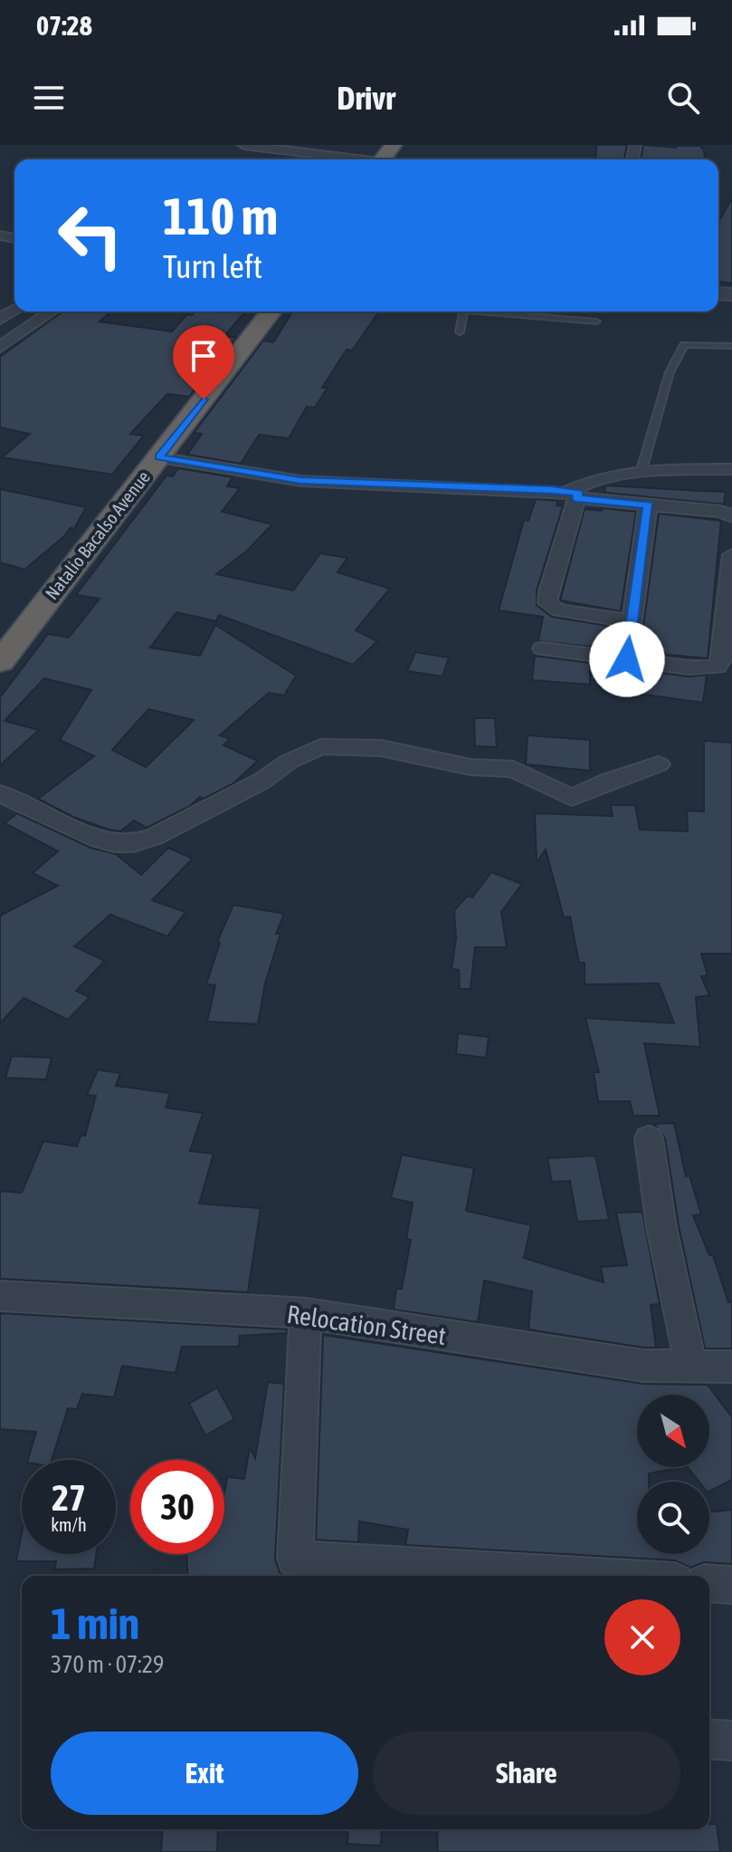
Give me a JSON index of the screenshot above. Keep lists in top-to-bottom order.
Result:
{
  "streets": {
    "highway": ["Natalio Bacalso Avenue"],
    "street": ["Relocation Street"]
  },
  "north": "bottom right",
  "page": {
    "status": "07:28",
    "header": "Drivr",
    "turn": ["110 m", "Turn left"],
    "speed": "27 km/h",
    "limit": "30",
    "heading": ["1 min", "370 m · 07:29"],
    "buttons": ["Exit", "Share"]
  }
}
